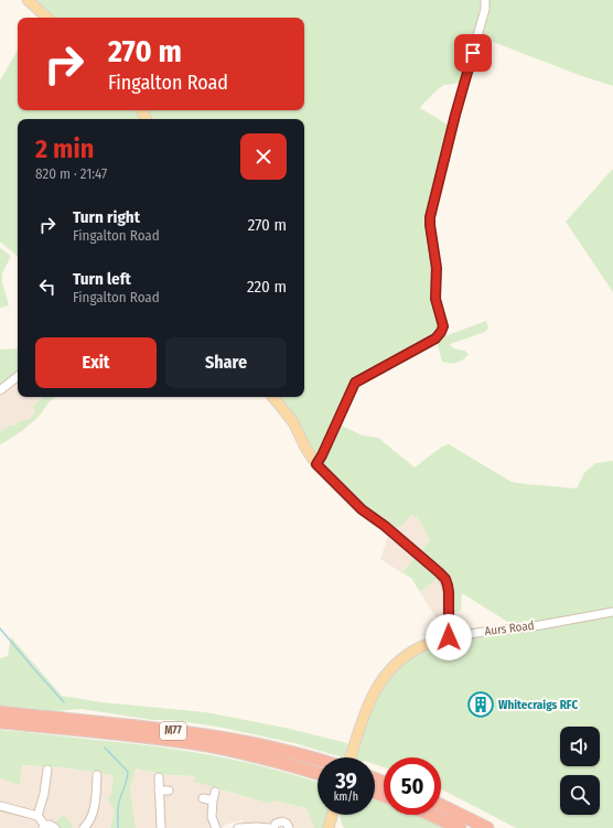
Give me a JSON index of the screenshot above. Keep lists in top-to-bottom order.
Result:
{
  "streets": {
    "highway": ["M77"],
    "main road": ["Aurs Road"]
  },
  "places": {
    "building": ["Whitecraigs RFC"]
  },
  "page": {
    "turn": ["270 m", "Fingalton Road"],
    "heading": ["2 min", "820 m · 21:47"],
    "list": [
      {
        "name": "Turn right",
        "note": "Fingalton Road",
        "value": "270 m"
      },
      {
        "name": "Turn left",
        "note": "Fingalton Road",
        "value": "220 m"
      }
    ],
    "buttons": ["Exit", "Share"],
    "speed": "39 km/h",
    "limit": "50"
  }
}
